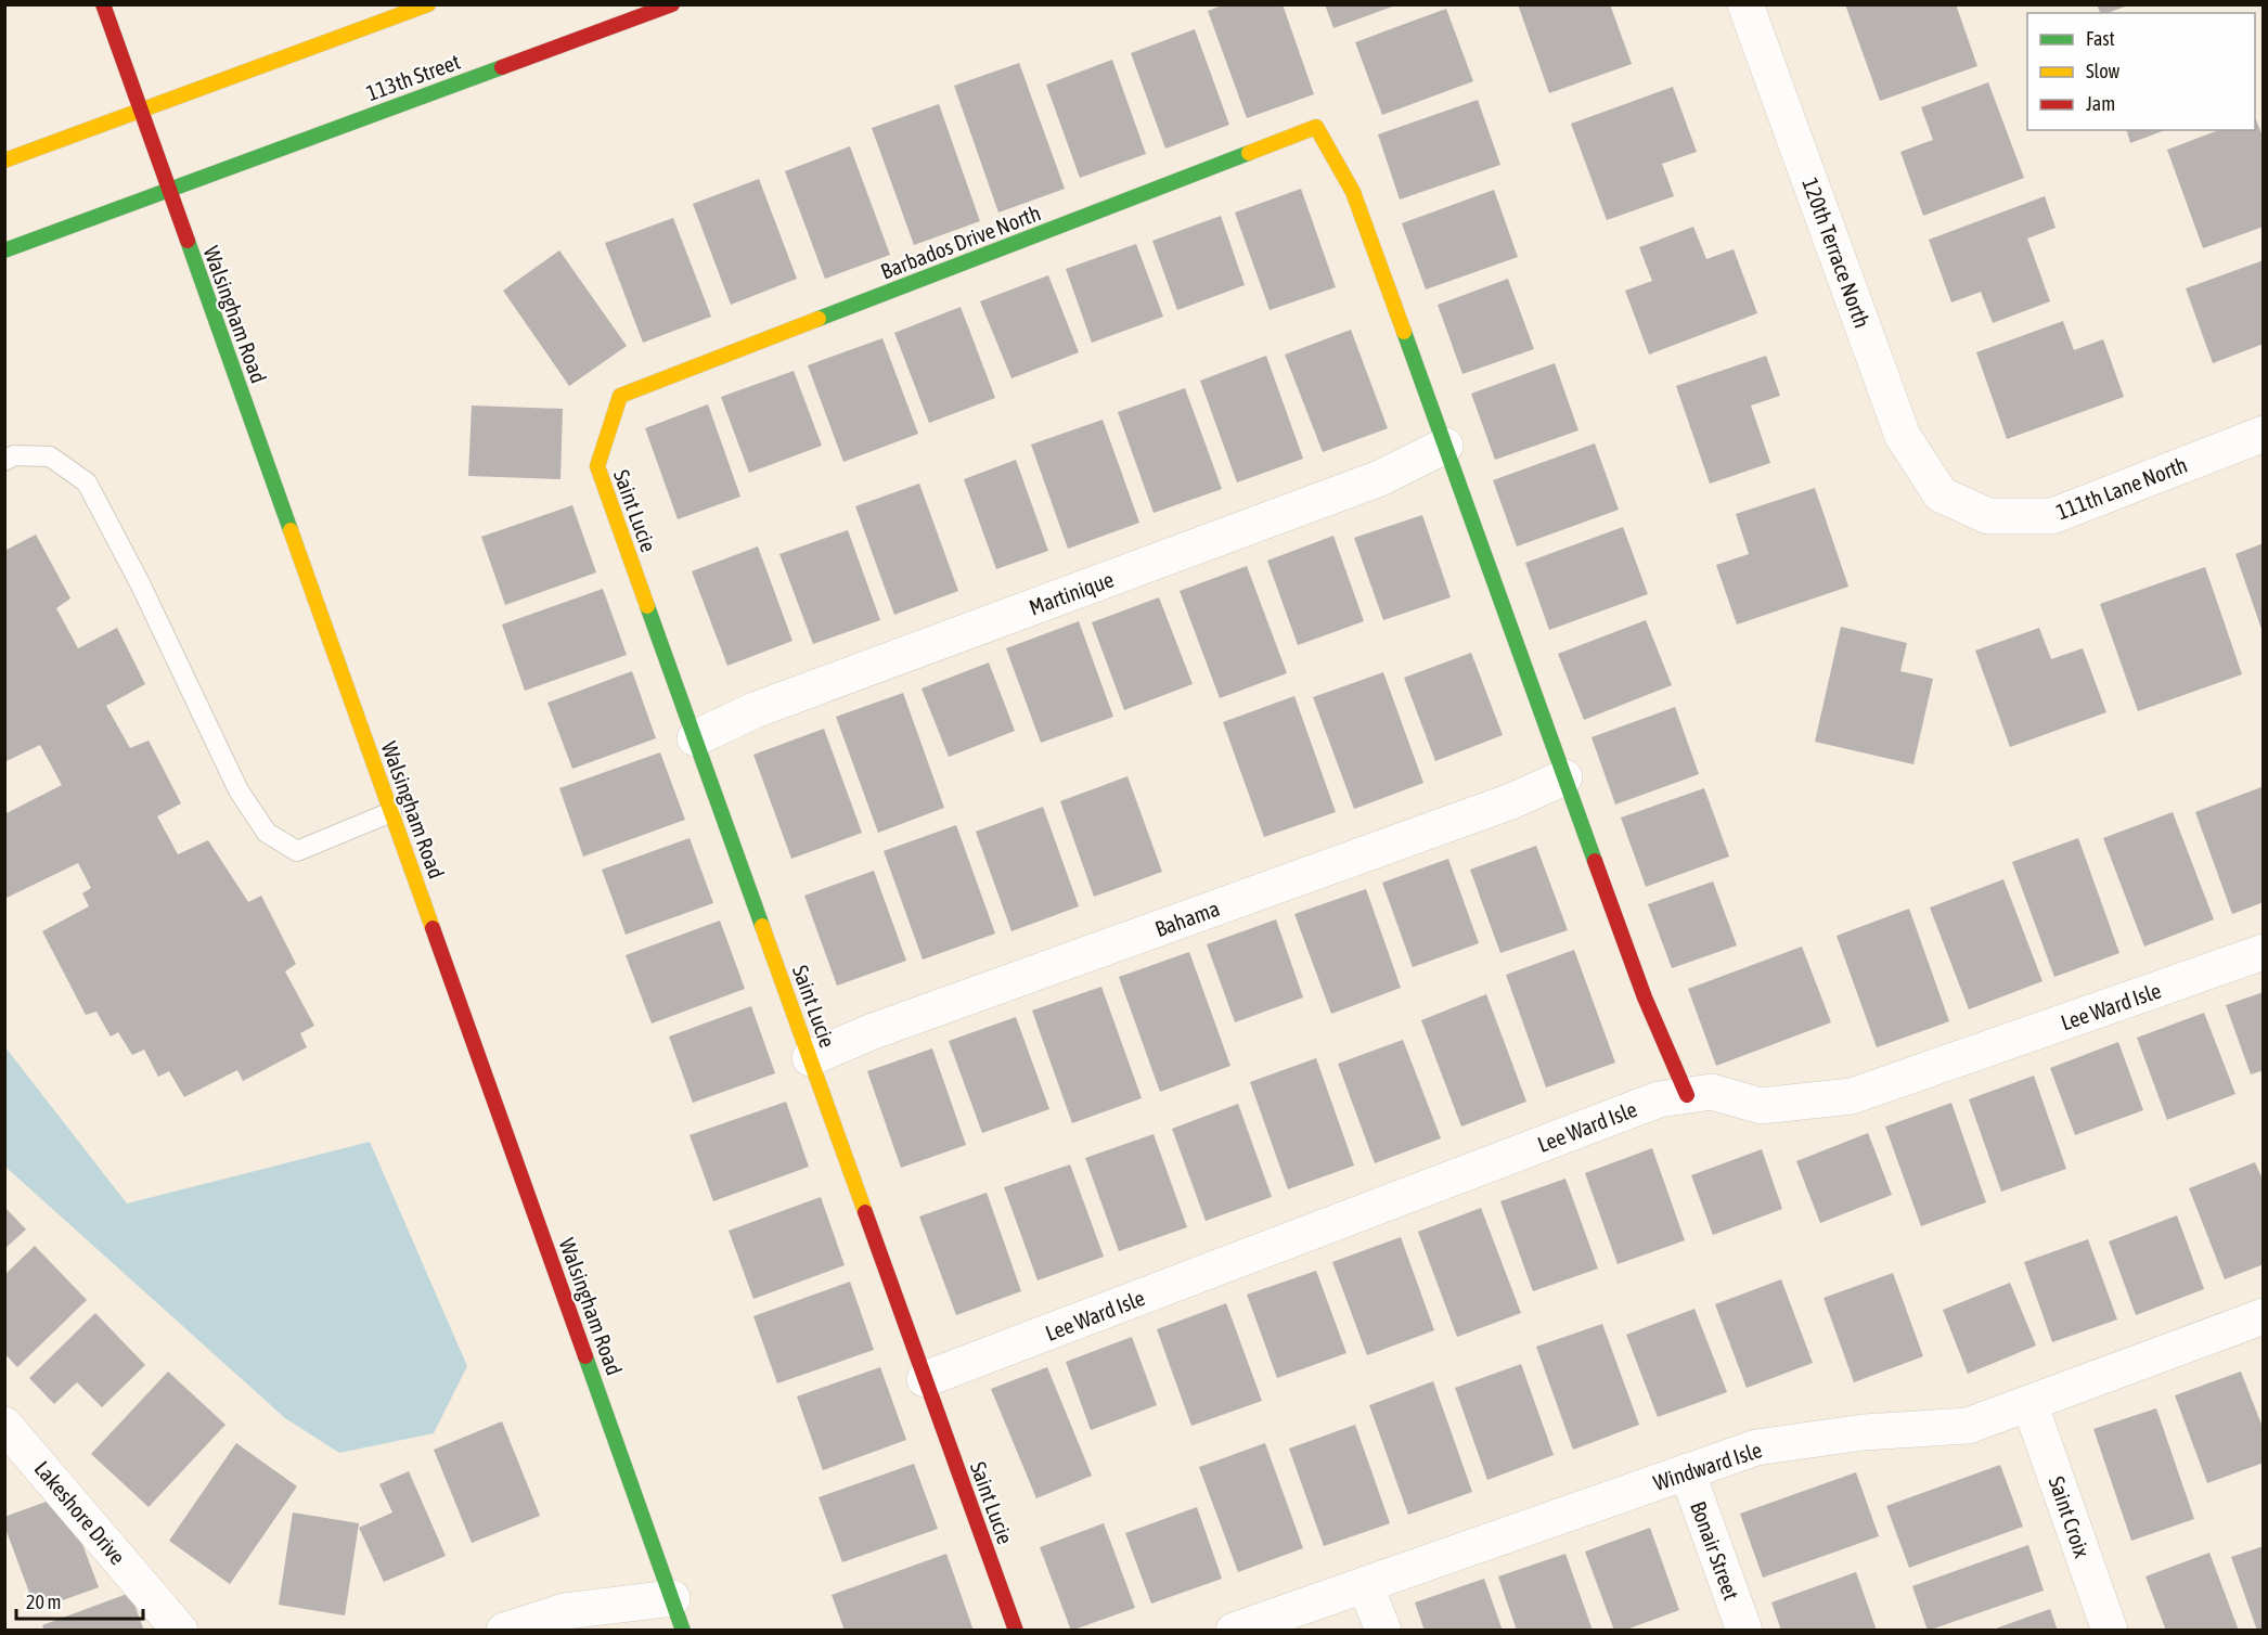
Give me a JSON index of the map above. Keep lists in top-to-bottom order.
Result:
{
  "streets": {
    "street": [
      "113th Street",
      "Barbados Drive North",
      "120th Terrace North",
      "Walsingham Road",
      "111th Lane North",
      "Saint Lucie",
      "Martinique",
      "Bahama",
      "Lee Ward Isle",
      "Windward Isle",
      "Lakeshore Drive",
      "Saint Croix",
      "Bonair Street"
    ]
  },
  "crossings": [
    ["113th Street", "Walsingham Road"],
    ["Barbados Drive North", "Saint Lucie"],
    ["Barbados Drive North", "Martinique"],
    ["120th Terrace North", "111th Lane North"],
    ["Saint Lucie", "Martinique"],
    ["Saint Lucie", "Bahama"],
    ["Saint Lucie", "Lee Ward Isle"],
    ["Windward Isle", "Saint Croix"],
    ["Windward Isle", "Bonair Street"]
  ],
  "legend": ["Fast", "Slow", "Jam"],
  "scale_bar": "20 m"
}
